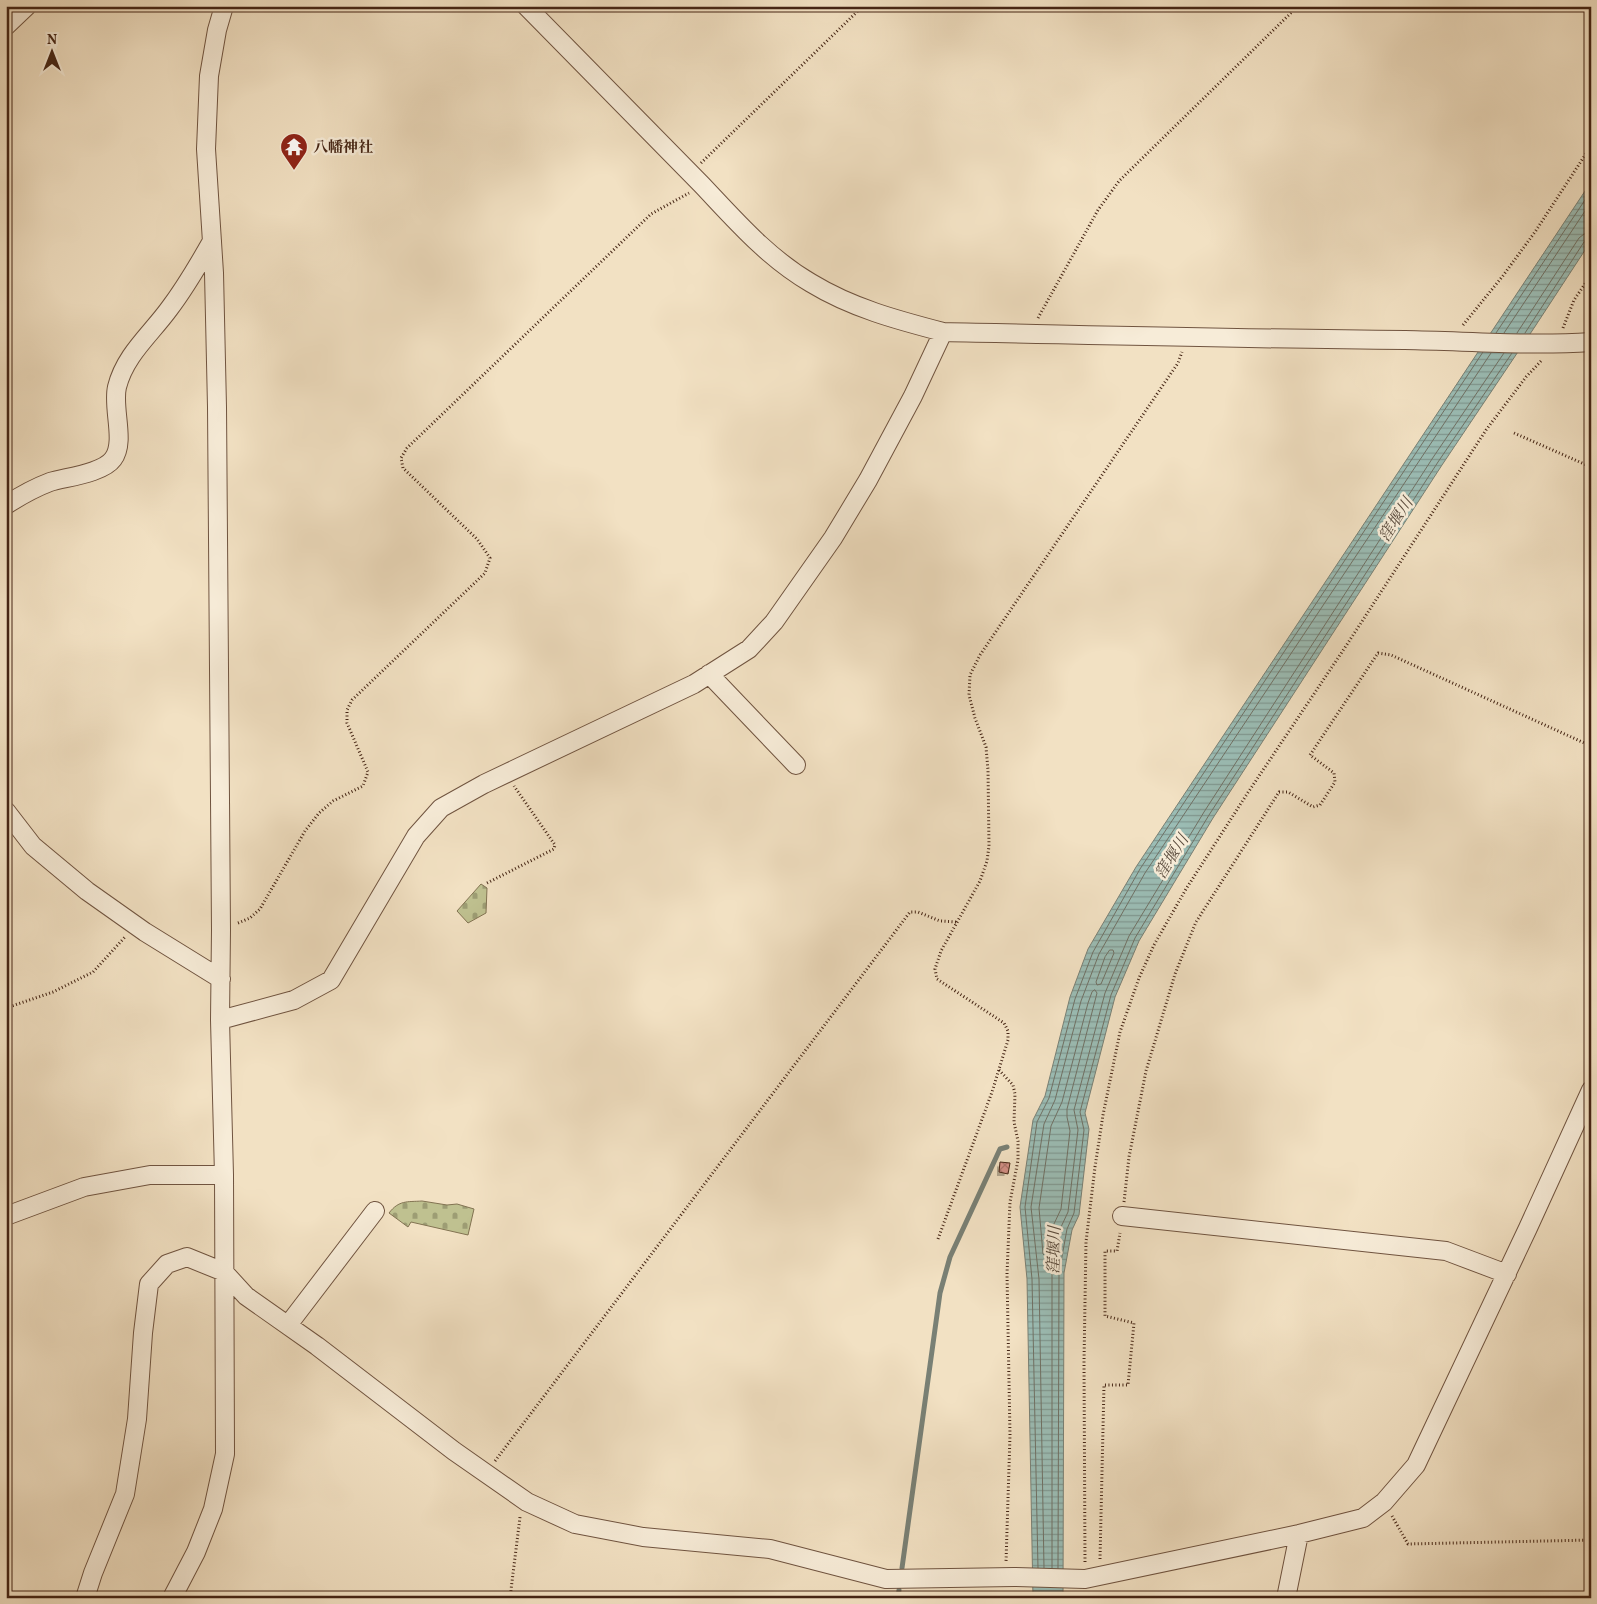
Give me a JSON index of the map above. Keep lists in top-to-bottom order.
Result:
{
  "water": ["窪堰川"],
  "places": {
    "temple": ["八幡神社"]
  },
  "north": "top"
}
